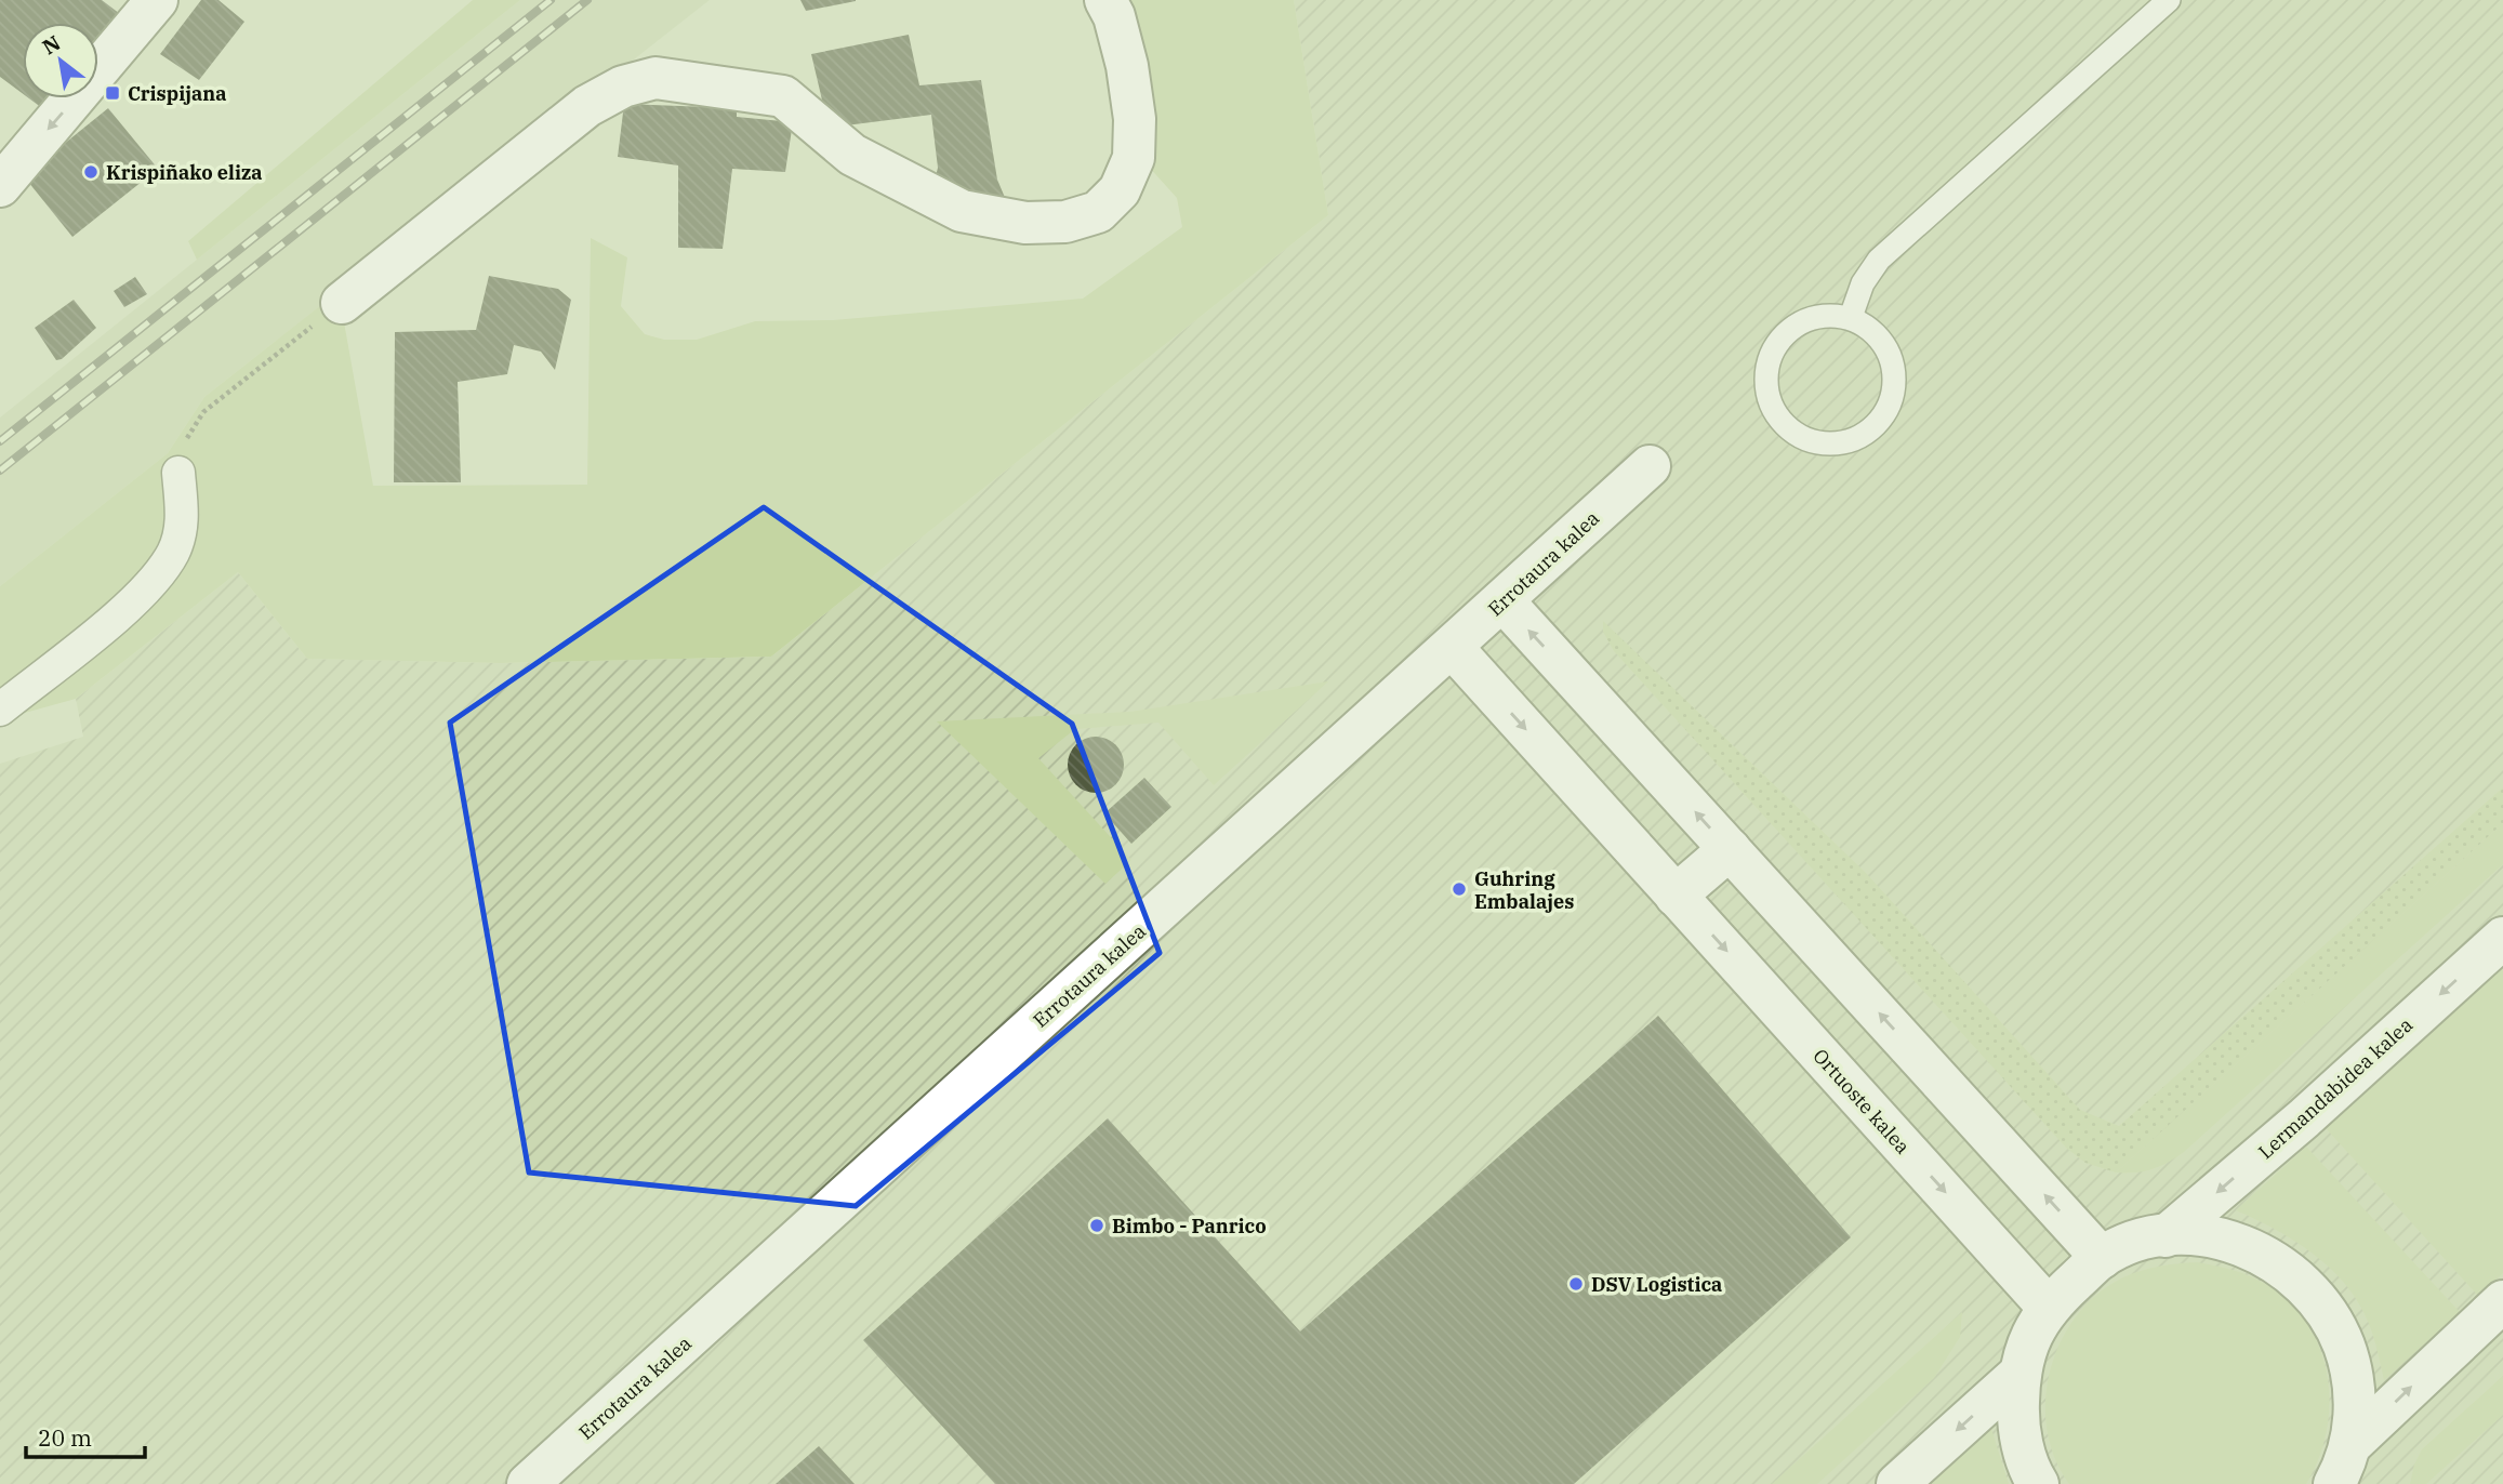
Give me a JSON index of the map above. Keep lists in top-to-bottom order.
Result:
{
  "streets": {
    "street": ["Errotaura kalea", "Lermandabidea kalea", "Ortuoste kalea"]
  },
  "crossings": [
    ["Errotaura kalea", "Ortuoste kalea"]
  ],
  "places": {
    "transit": ["Crispijana"],
    "other": [
      "Krispiñako eliza",
      "Guhring Embalajes",
      "Bimbo - Panrico",
      "DSV Logistica"
    ]
  },
  "scale_bar": "20 m",
  "north": "top left"
}
